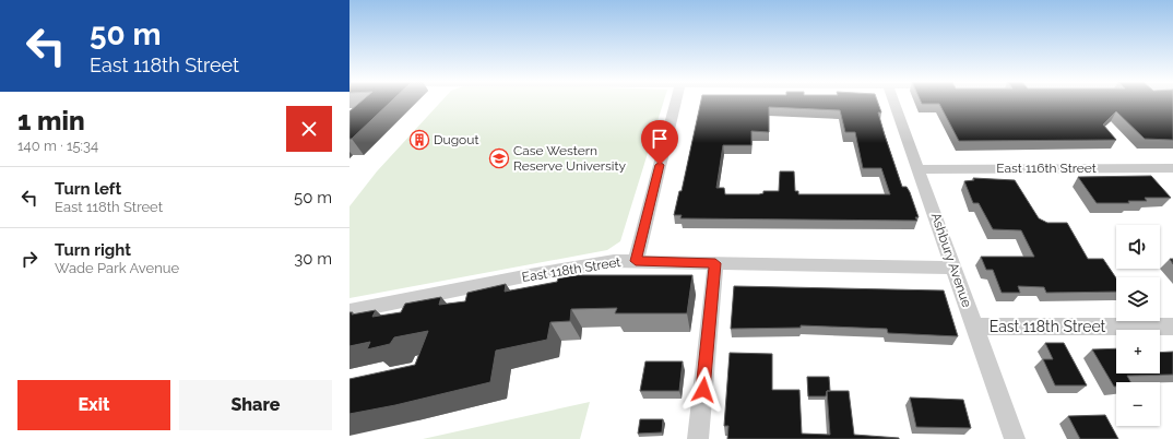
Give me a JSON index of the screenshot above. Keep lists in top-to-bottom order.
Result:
{
  "streets": {
    "street": ["East 116th Street", "Ashbury Avenue", "East 118th Street"]
  },
  "crossings": [
    ["East 116th Street", "Ashbury Avenue"],
    ["Ashbury Avenue", "East 118th Street"]
  ],
  "places": {
    "building": ["Dugout"],
    "school or university": ["Case Western Reserve University"]
  },
  "page": {
    "turn": ["50 m", "East 118th Street"],
    "heading": ["1 min", "140 m · 15:34"],
    "list": [
      {
        "name": "Turn left",
        "note": "East 118th Street",
        "value": "50 m"
      },
      {
        "name": "Turn right",
        "note": "Wade Park Avenue",
        "value": "30 m"
      }
    ],
    "map_buttons": ["+", "−"],
    "buttons": ["Exit", "Share"]
  }
}
